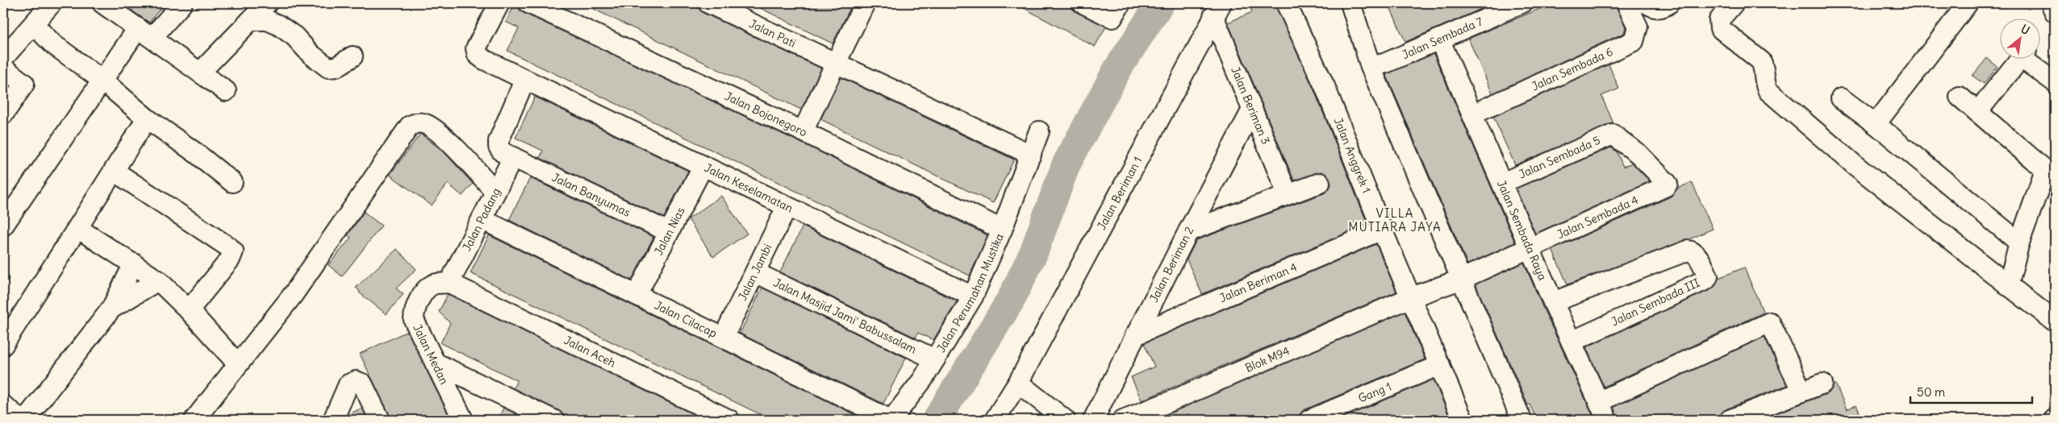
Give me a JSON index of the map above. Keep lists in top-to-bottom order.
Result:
{
  "streets": {
    "street": [
      "Jalan Pati",
      "Jalan Sembada 7",
      "Jalan Sembada 6",
      "Jalan Beriman 3",
      "Jalan Bojonegoro",
      "Jalan Anggrek 1",
      "Jalan Sembada 5",
      "Jalan Keselamatan",
      "Jalan Beriman 1",
      "Jalan Banyumas",
      "Jalan Sembada 4",
      "Jalan Padang",
      "Jalan Sembada Raya",
      "Jalan Nias",
      "Jalan Beriman 2",
      "Jalan Jambi",
      "Jalan Beriman 4",
      "Jalan Perumahan Mustika",
      "Jalan Sembada III",
      "Jalan Masjid Jami' Babussalam",
      "Jalan Cilacap",
      "Jalan Aceh",
      "Jalan Medan",
      "Blok M94",
      "Gang 1"
    ]
  },
  "crossings": [
    ["Jalan Sembada 7", "Jalan Sembada Raya"],
    ["Jalan Sembada 6", "Jalan Sembada Raya"],
    ["Jalan Beriman 3", "Jalan Beriman 1"],
    ["Jalan Beriman 3", "Jalan Beriman 2"],
    ["Jalan Bojonegoro", "Jalan Perumahan Mustika"],
    ["Jalan Anggrek 1", "Jalan Beriman 4"],
    ["Jalan Anggrek 1", "Blok M94"],
    ["Jalan Anggrek 1", "Gang 1"],
    ["Jalan Sembada 5", "Jalan Sembada 4"],
    ["Jalan Sembada 5", "Jalan Sembada Raya"],
    ["Jalan Keselamatan", "Jalan Banyumas"],
    ["Jalan Keselamatan", "Jalan Nias"],
    ["Jalan Keselamatan", "Jalan Jambi"],
    ["Jalan Keselamatan", "Jalan Perumahan Mustika"],
    ["Jalan Banyumas", "Jalan Padang"],
    ["Jalan Banyumas", "Jalan Nias"],
    ["Jalan Sembada 4", "Jalan Sembada Raya"],
    ["Jalan Sembada 4", "Blok M94"],
    ["Jalan Padang", "Jalan Cilacap"],
    ["Jalan Padang", "Jalan Aceh"],
    ["Jalan Padang", "Jalan Medan"],
    ["Jalan Sembada Raya", "Jalan Sembada III"],
    ["Jalan Nias", "Jalan Cilacap"],
    ["Jalan Beriman 2", "Jalan Beriman 4"],
    ["Jalan Jambi", "Jalan Masjid Jami' Babussalam"],
    ["Jalan Jambi", "Jalan Cilacap"],
    ["Jalan Perumahan Mustika", "Jalan Masjid Jami' Babussalam"],
    ["Jalan Perumahan Mustika", "Jalan Cilacap"],
    ["Jalan Aceh", "Jalan Medan"]
  ],
  "districts": ["VILLA MUTIARA JAYA"],
  "scale_bar": "50 m",
  "north": "top right"
}
